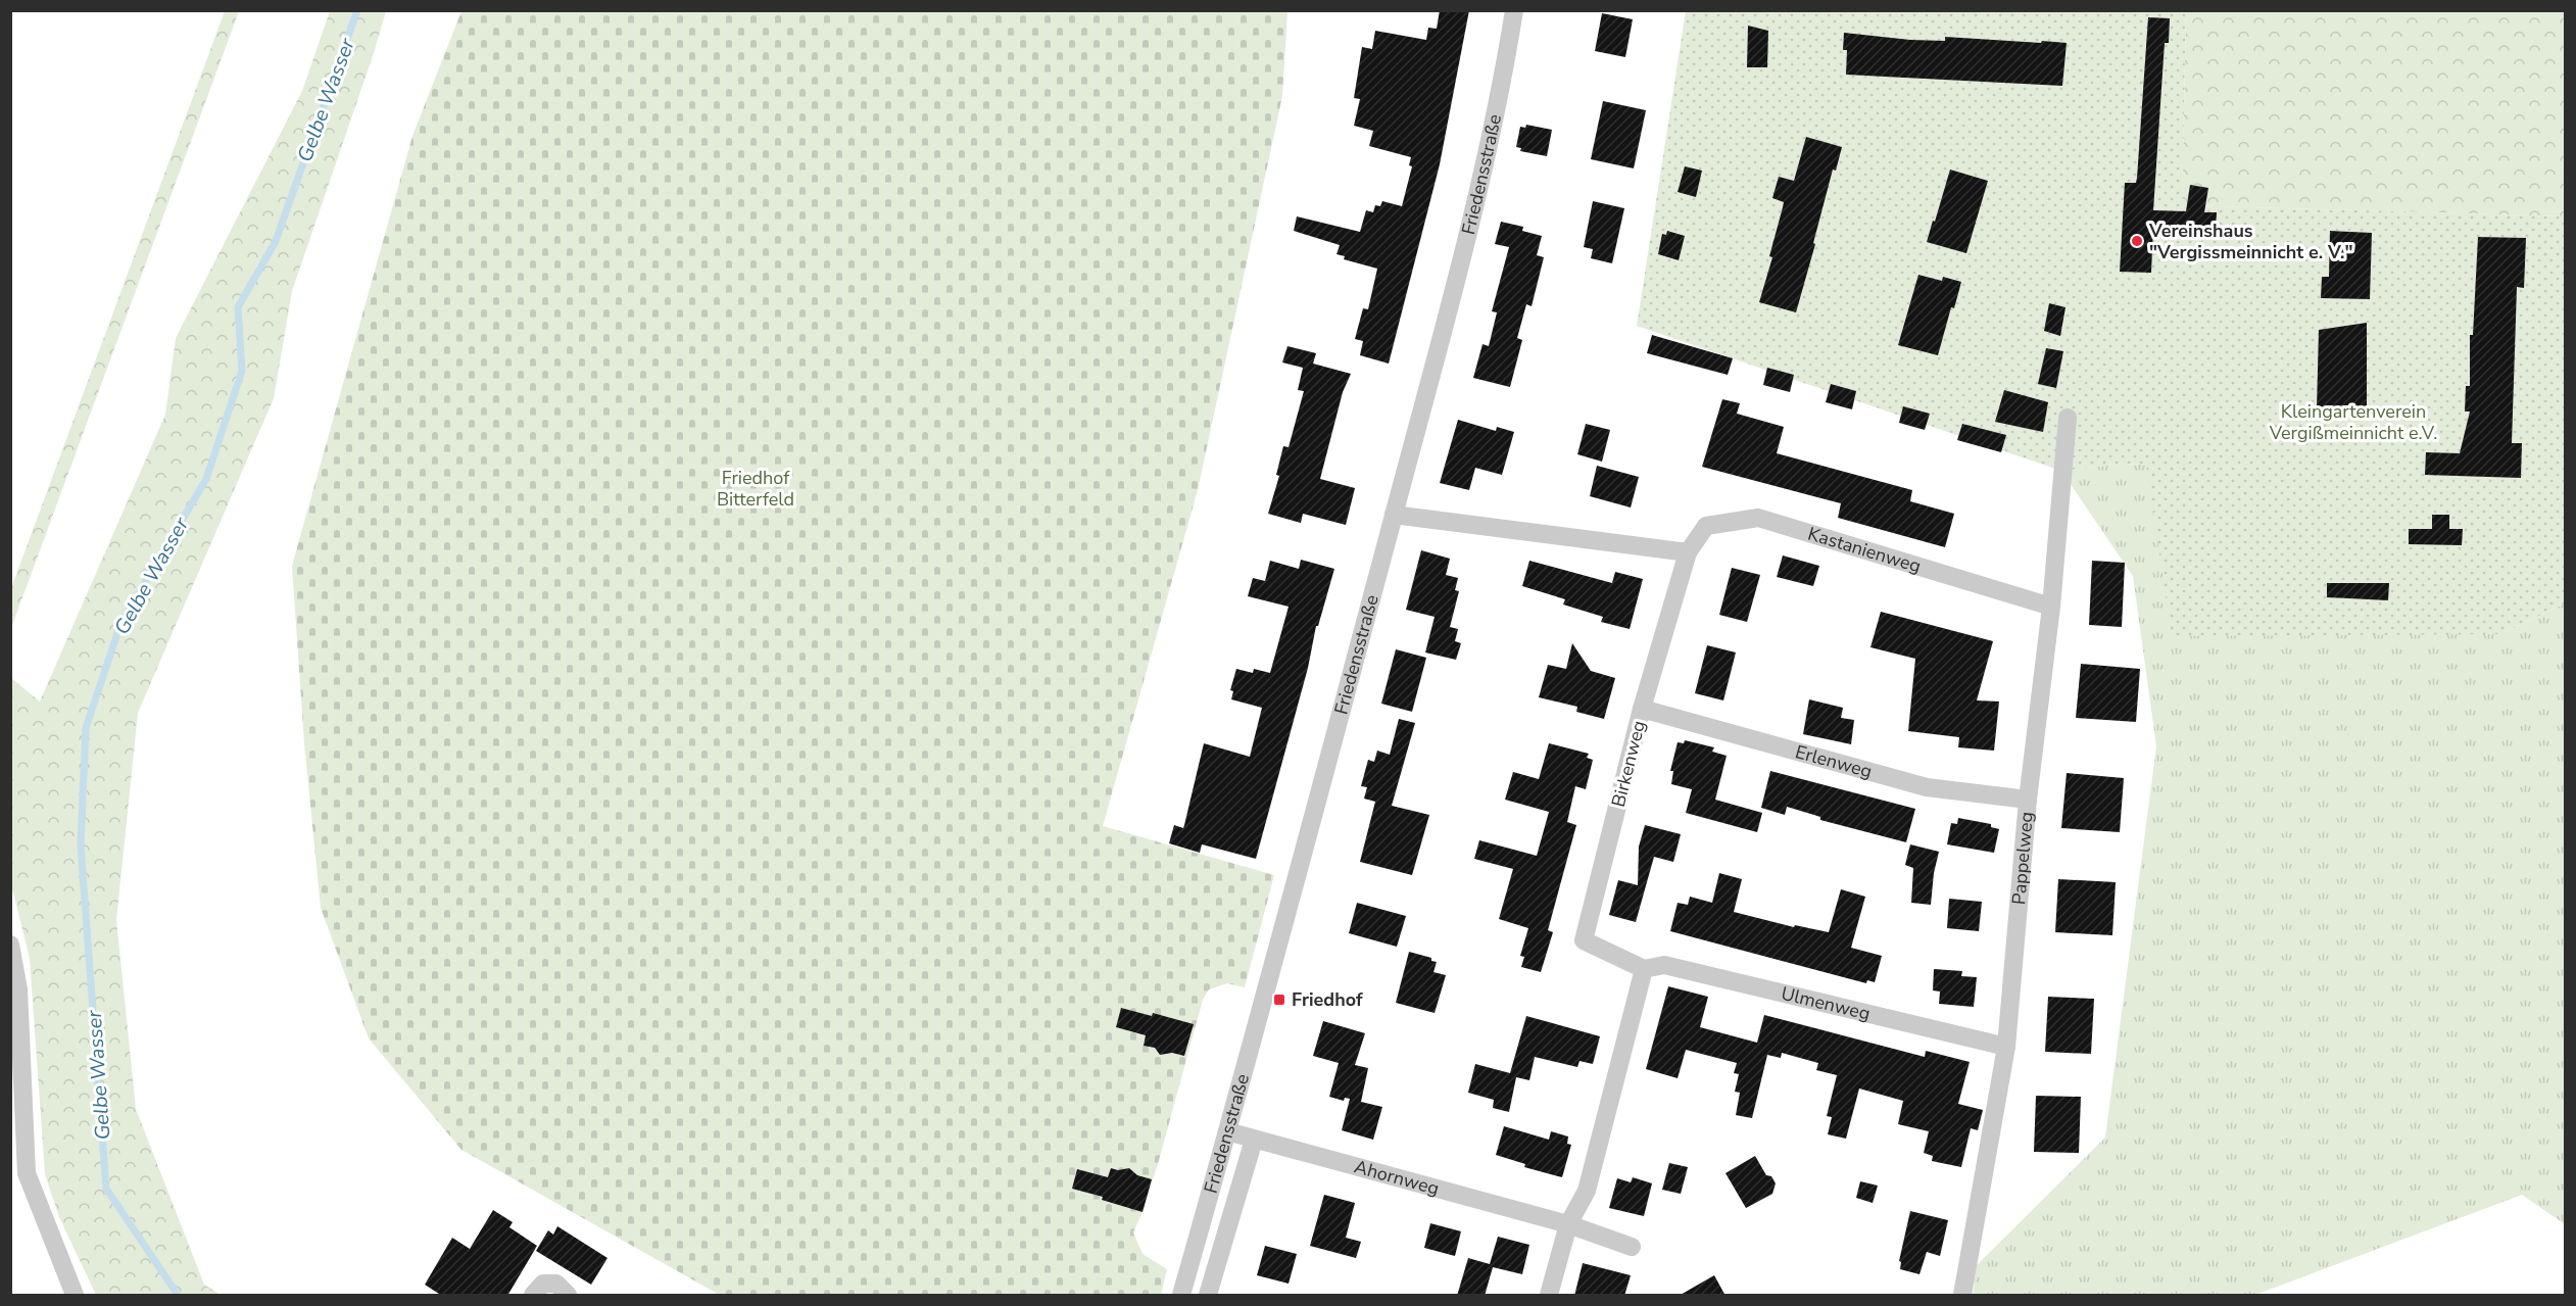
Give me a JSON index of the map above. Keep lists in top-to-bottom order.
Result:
{
  "streets": {
    "street": [
      "Friedensstraße",
      "Kastanienweg",
      "Erlenweg",
      "Birkenweg",
      "Pappelweg",
      "Ulmenweg",
      "Ahornweg"
    ]
  },
  "crossings": [
    ["Friedensstraße", "Ahornweg"],
    ["Kastanienweg", "Birkenweg"],
    ["Kastanienweg", "Pappelweg"],
    ["Erlenweg", "Birkenweg"],
    ["Erlenweg", "Pappelweg"],
    ["Birkenweg", "Ulmenweg"],
    ["Pappelweg", "Ulmenweg"]
  ],
  "water": ["Gelbe Wasser"],
  "parks": ["Kleingartenverein Vergißmeinnicht e.V.", "Friedhof Bitterfeld"],
  "places": {
    "other": ["Vereinshaus \"Vergissmeinnicht e. V.\""],
    "transit": ["Friedhof"]
  }
}
